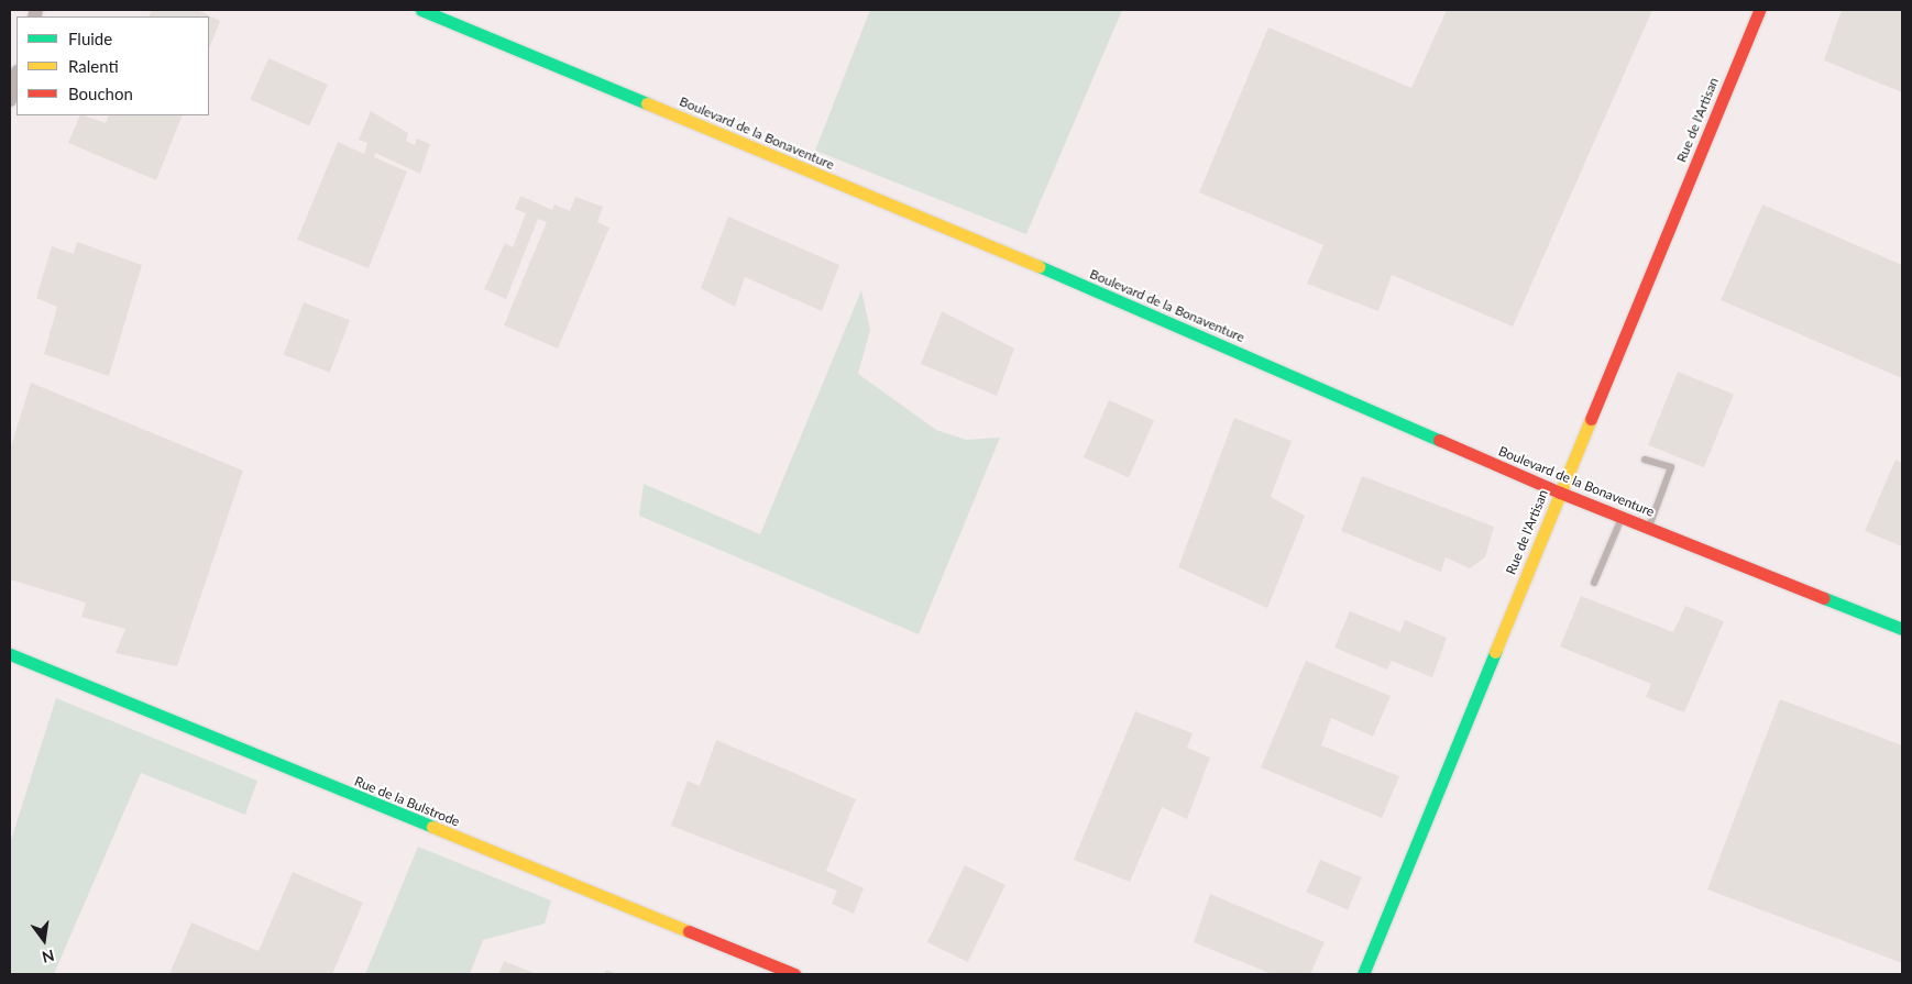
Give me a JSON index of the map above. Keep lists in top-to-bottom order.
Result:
{
  "streets": {
    "street": ["Rue de l'Artisan", "Boulevard de la Bonaventure", "Rue de la Bulstrode"]
  },
  "crossings": [
    ["Rue de l'Artisan", "Boulevard de la Bonaventure"]
  ],
  "legend": ["Fluide", "Ralenti", "Bouchon"],
  "north": "bottom"
}
